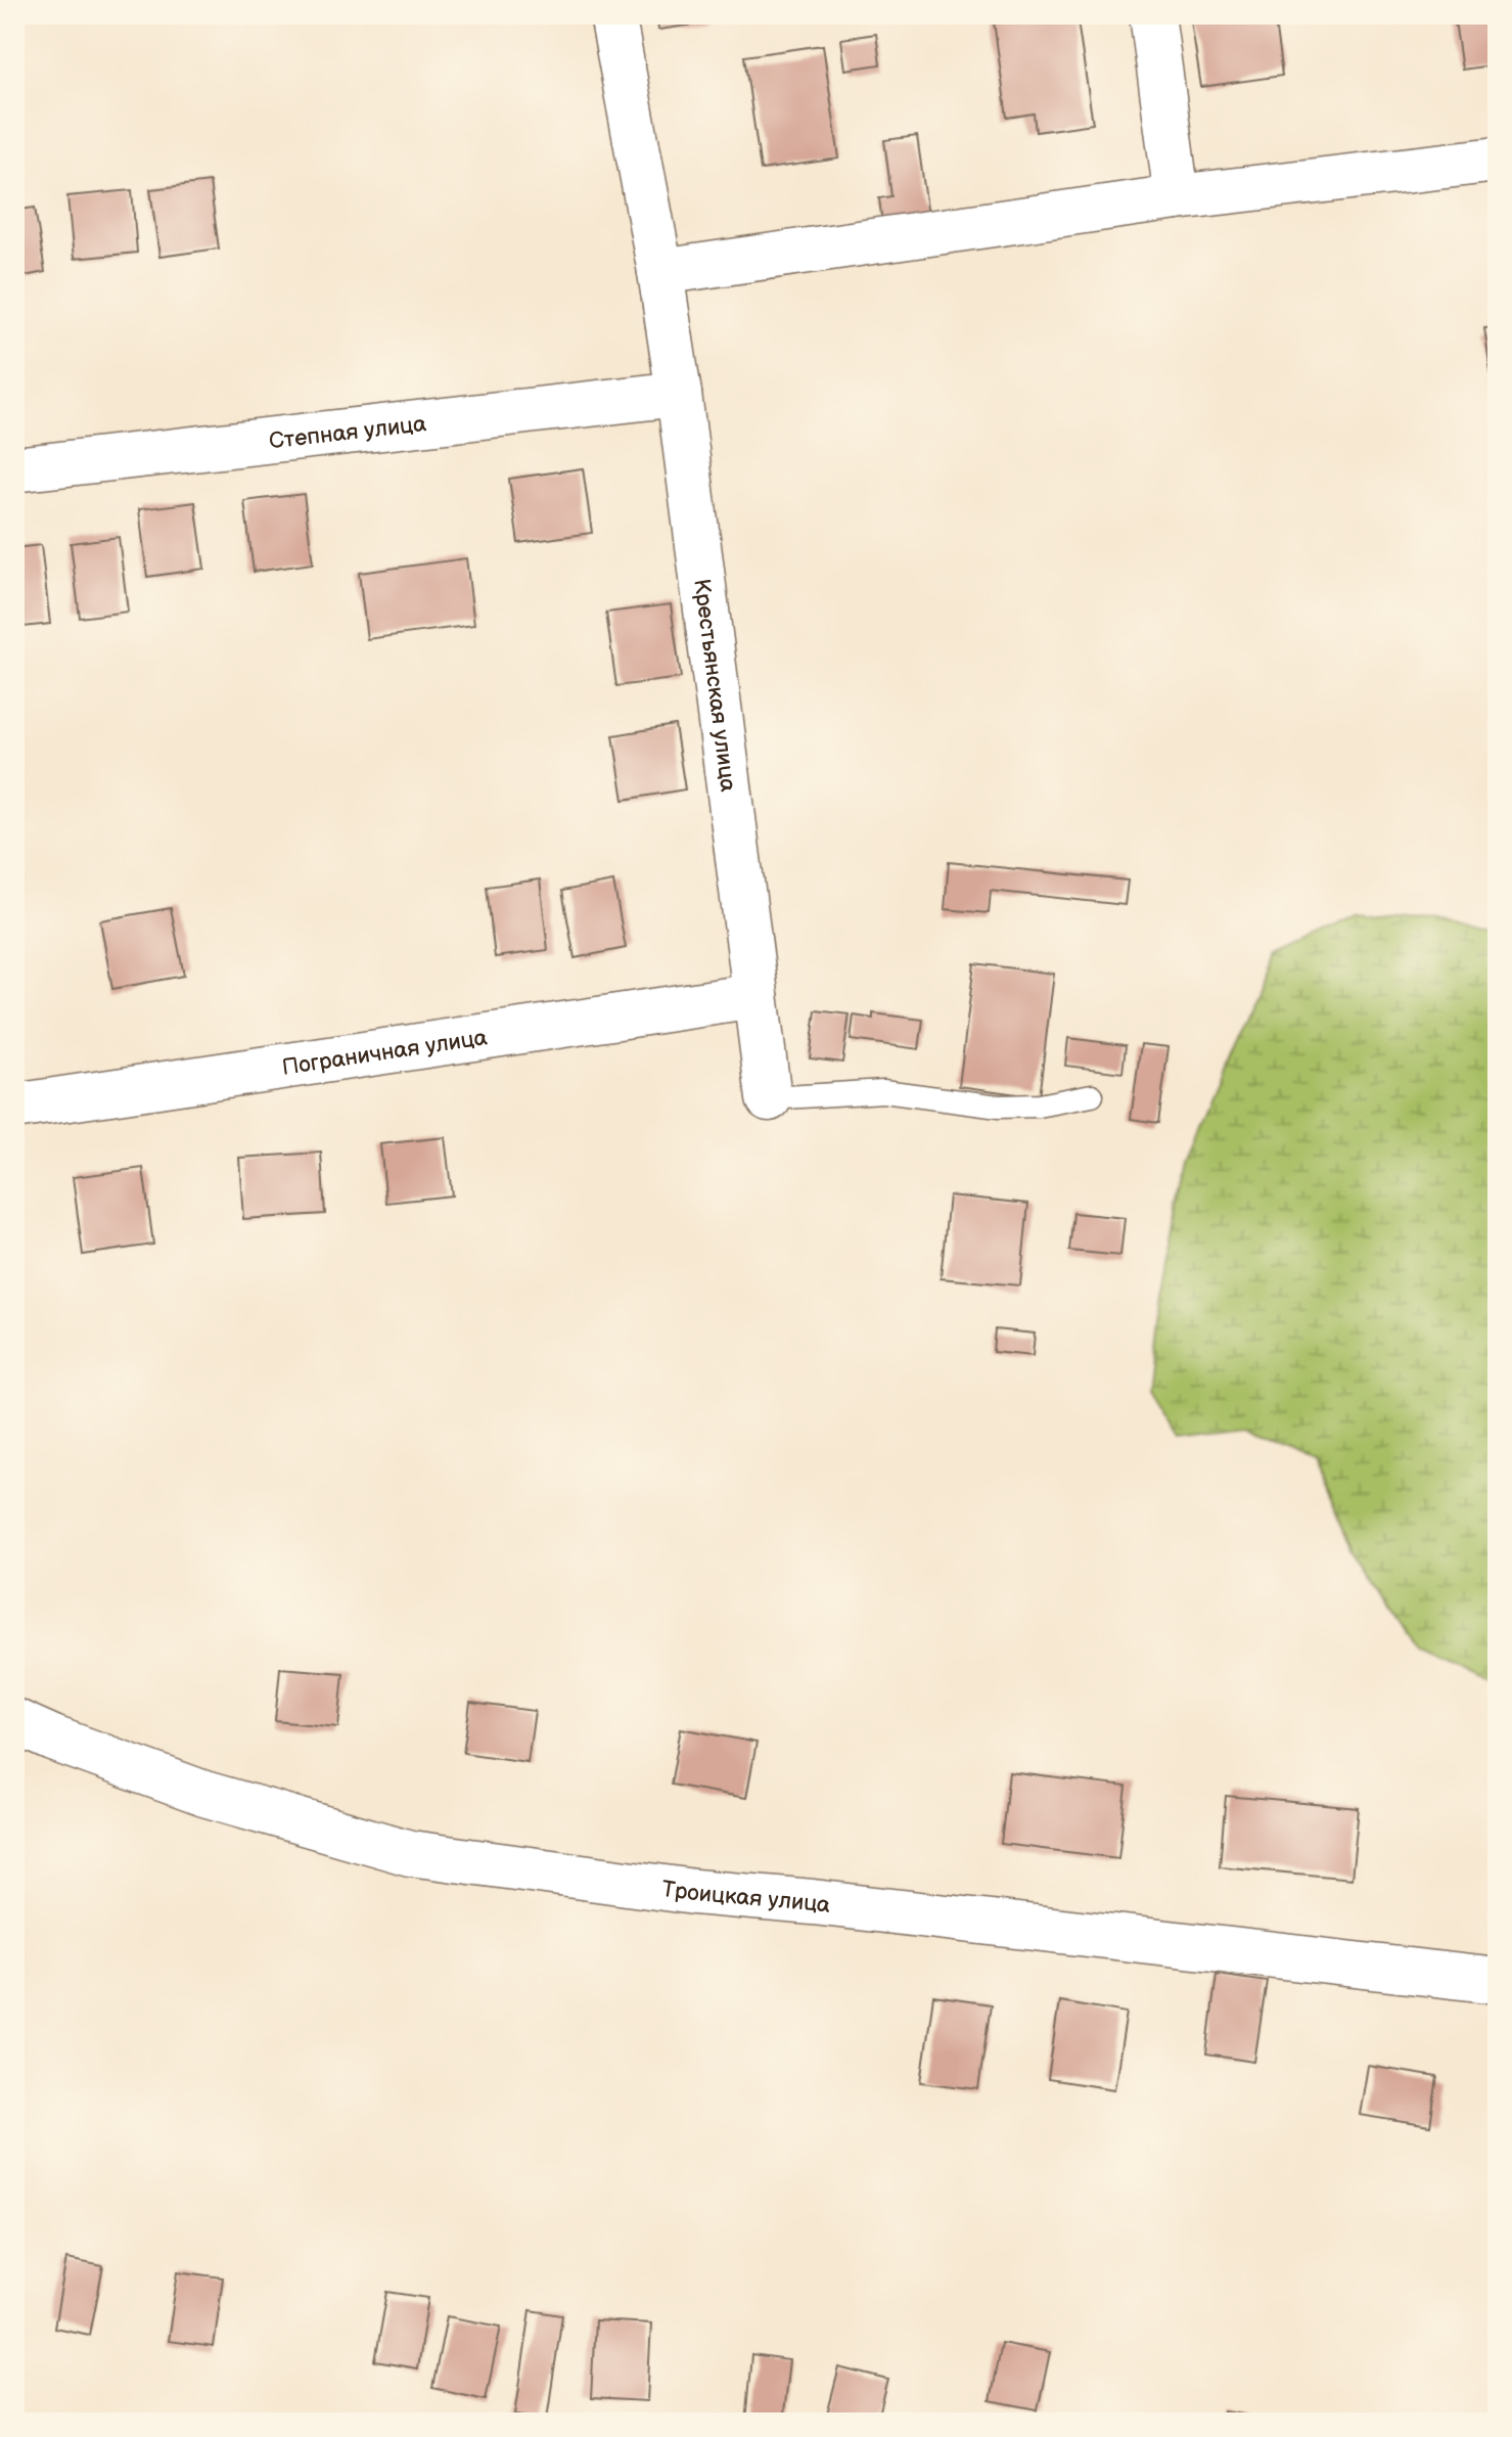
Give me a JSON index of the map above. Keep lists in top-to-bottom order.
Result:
{
  "streets": {
    "street": [
      "Степная улица",
      "Крестьянская улица",
      "Пограничная улица",
      "Троицкая улица"
    ]
  },
  "crossings": [
    ["Степная улица", "Крестьянская улица"],
    ["Крестьянская улица", "Пограничная улица"]
  ]
}
